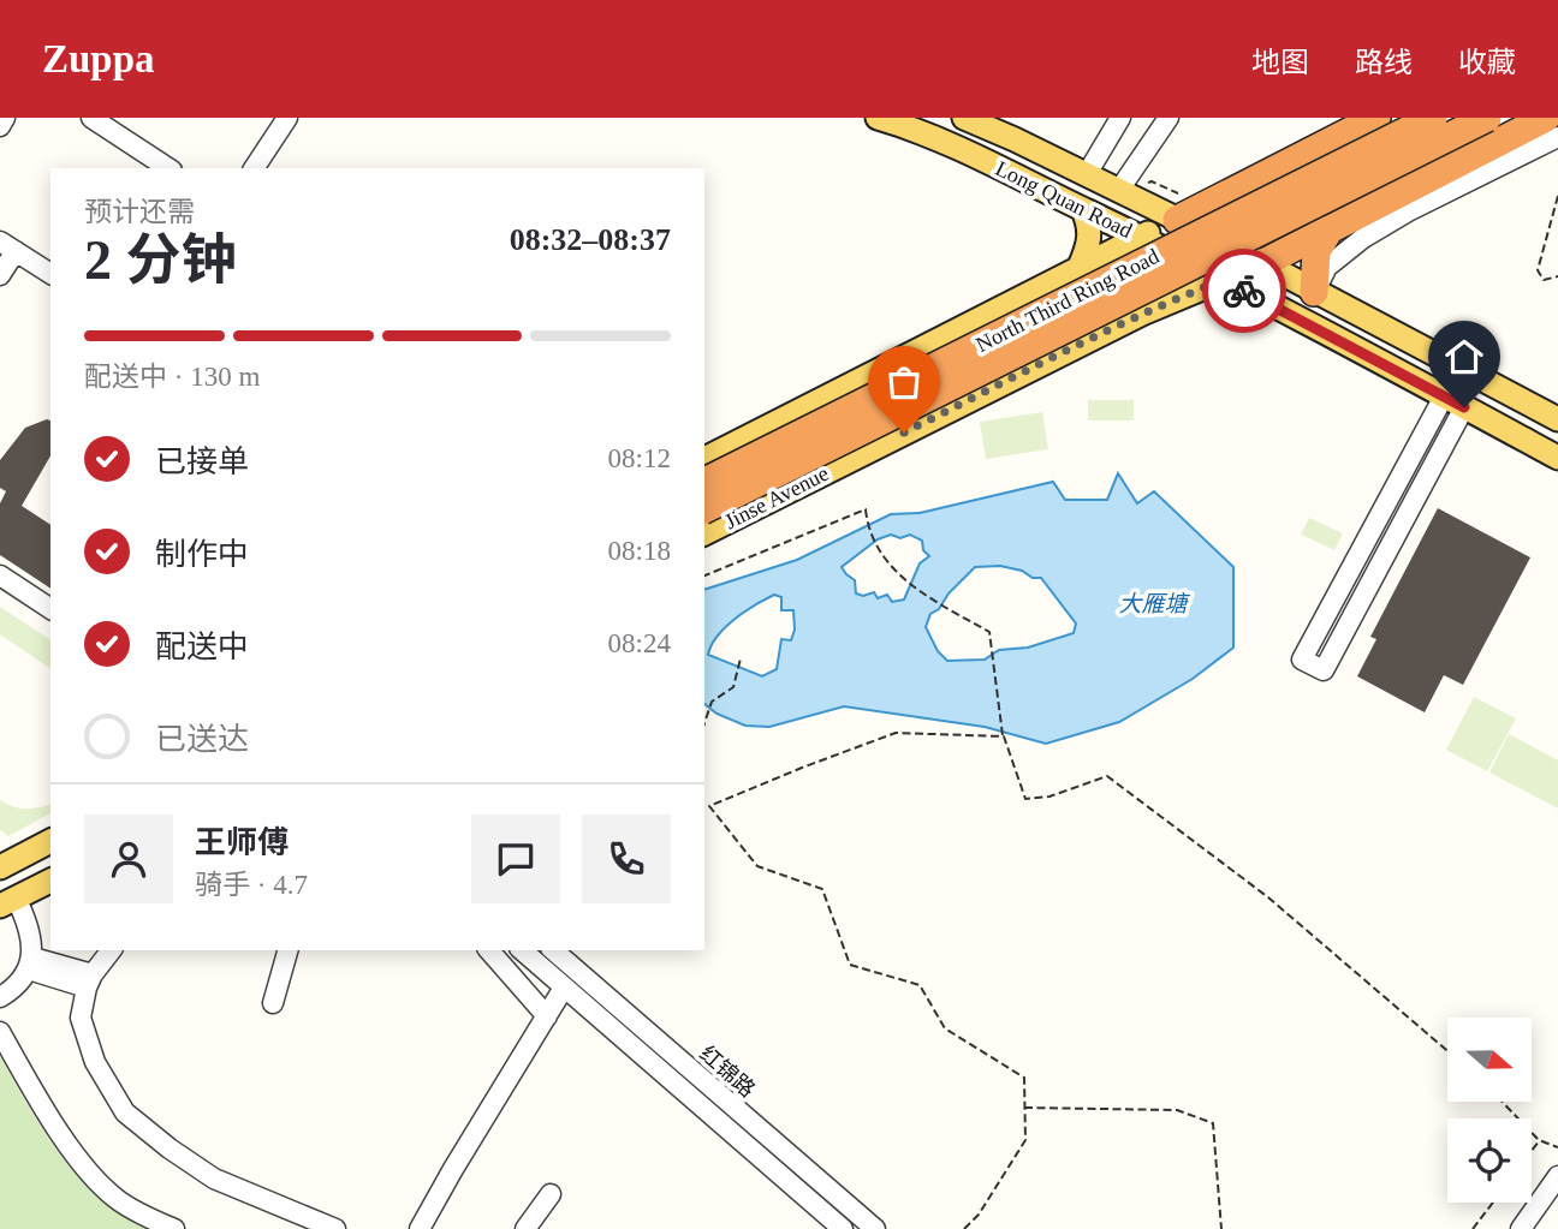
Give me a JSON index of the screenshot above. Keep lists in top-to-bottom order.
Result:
{
  "streets": {
    "highway": ["North Third Ring Road"],
    "main road": ["Long Quan Road", "Jinse Avenue"],
    "street": ["红锦路"]
  },
  "crossings": [
    ["Long Quan Road", "Jinse Avenue"]
  ],
  "water": ["大雁塘"],
  "north": "right",
  "page": {
    "header": "Zuppa",
    "nav": ["地图", "路线", "收藏"],
    "heading": ["2 分钟", "预计还需", "08:32–08:37"],
    "panel": ["王师傅", "骑手 · 4.7"],
    "bar": "配送中 · 130 m",
    "list": [
      ["已接单", "08:12"],
      ["制作中", "08:18"],
      ["配送中", "08:24"],
      "已送达"
    ]
  }
}
